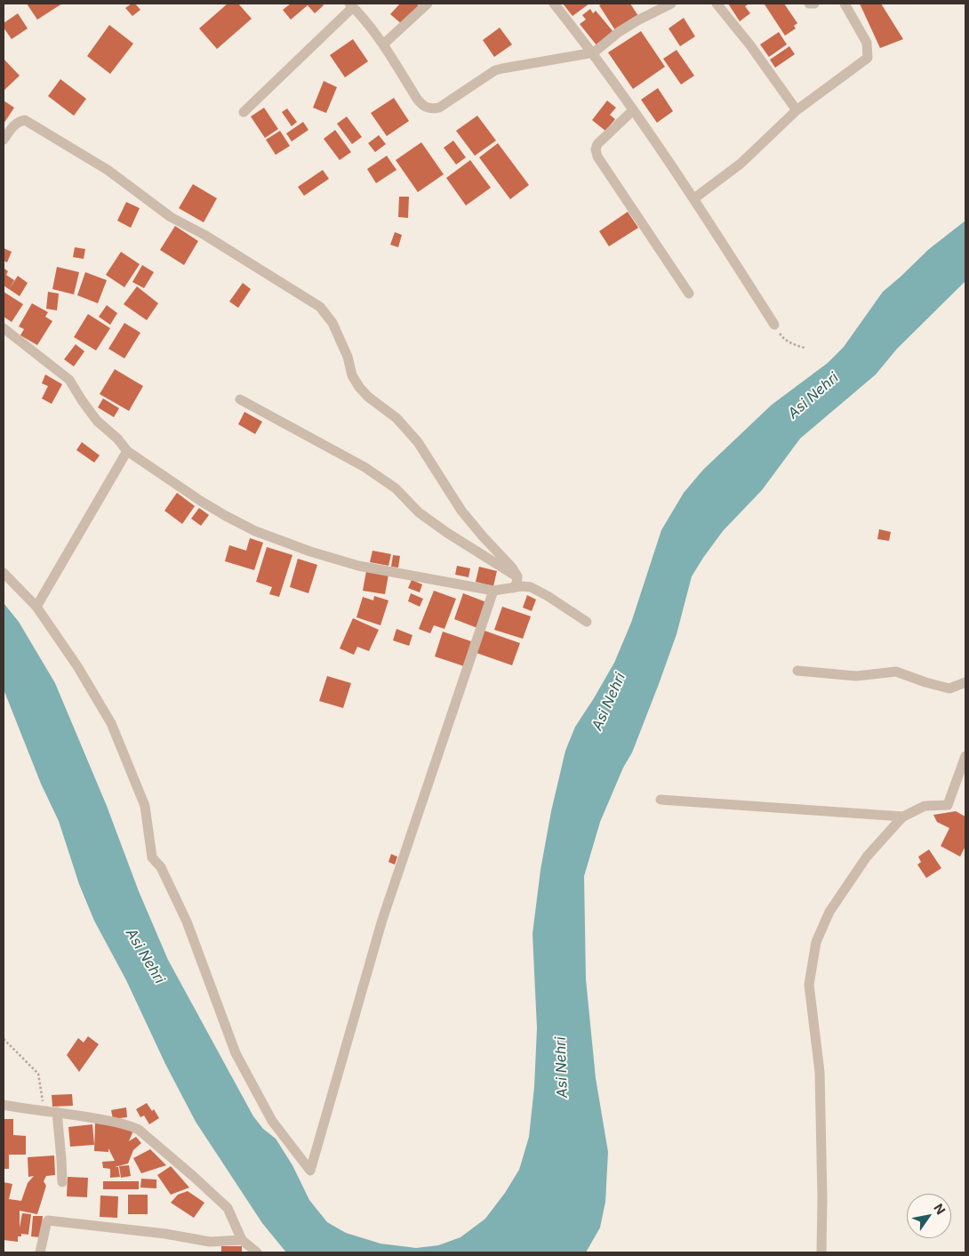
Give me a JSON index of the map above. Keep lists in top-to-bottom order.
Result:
{
  "water": ["Asi Nehri"],
  "north": "top right"
}
